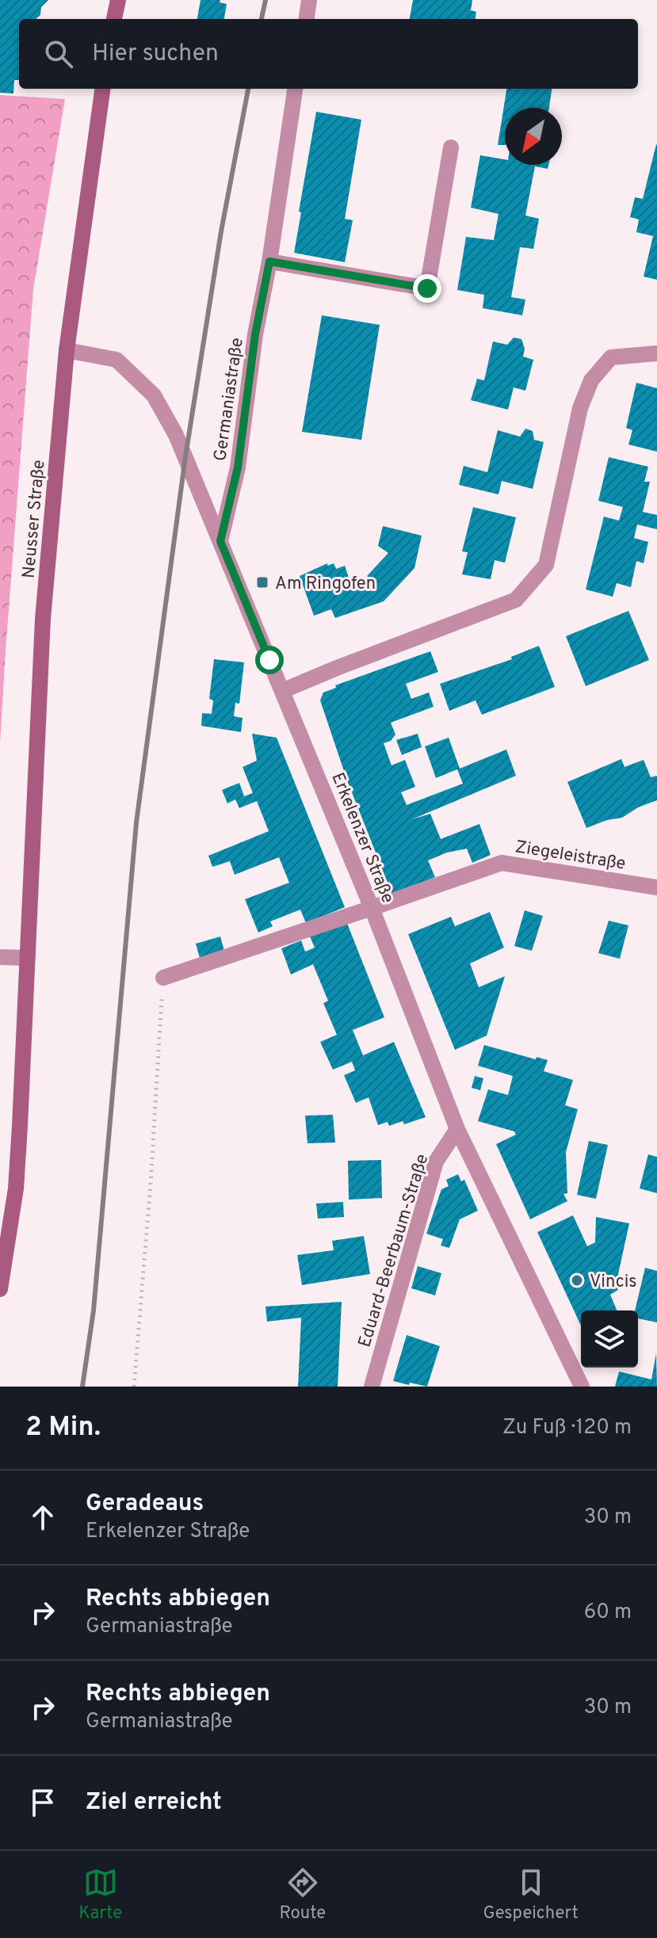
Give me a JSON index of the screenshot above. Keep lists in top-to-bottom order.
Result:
{
  "streets": {
    "street": [
      "Germaniastraße",
      "Neusser Straße",
      "Erkelenzer Straße",
      "Ziegeleistraße",
      "Eduard-Beerbaum-Straße"
    ]
  },
  "crossings": [
    ["Germaniastraße", "Erkelenzer Straße"],
    ["Neusser Straße", "Erkelenzer Straße"],
    ["Erkelenzer Straße", "Ziegeleistraße"],
    ["Erkelenzer Straße", "Eduard-Beerbaum-Straße"]
  ],
  "places": {
    "transit": ["Am Ringofen"],
    "other": ["Vincis"]
  },
  "north": "bottom left",
  "page": {
    "search": "Hier suchen",
    "heading": ["2 Min.", "Zu Fuß · 120 m"],
    "list": [
      ["Geradeaus", "Erkelenzer Straße", "30 m"],
      ["Rechts abbiegen", "Germaniastraße", "60 m"],
      ["Rechts abbiegen", "Germaniastraße", "30 m"],
      "Ziel erreicht"
    ],
    "nav": ["Karte", "Route", "Gespeichert"]
  }
}
